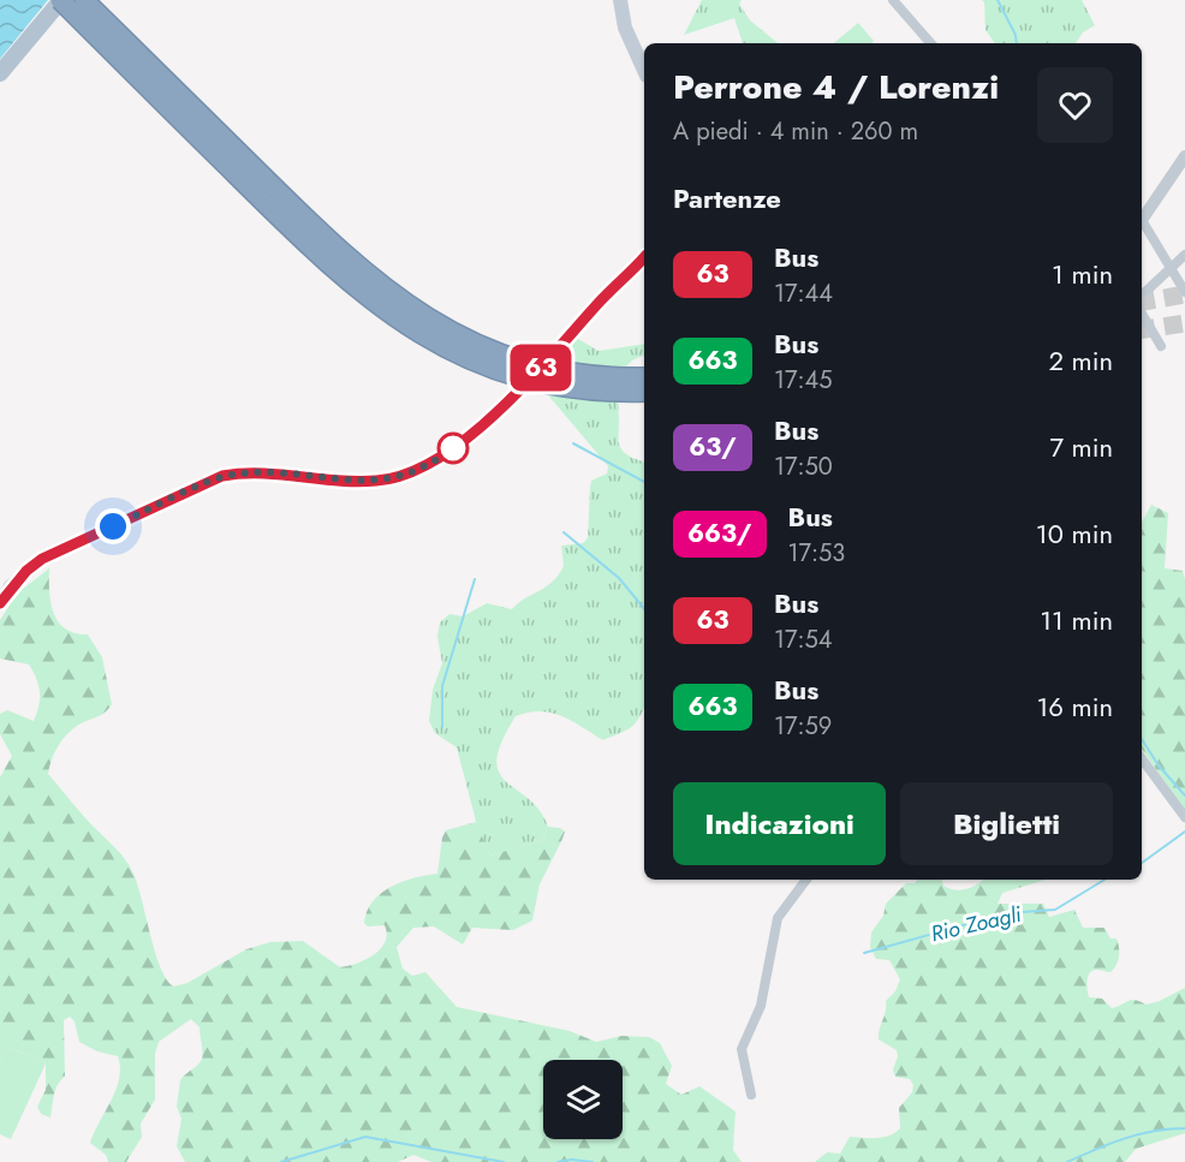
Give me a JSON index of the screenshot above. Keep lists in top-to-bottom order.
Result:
{
  "water": ["Rio Zoagli"],
  "lines": ["bus line 63"],
  "page": {
    "on_map": "63",
    "heading": [
      ["Perrone 4 / Lorenzi", "A piedi · 4 min · 260 m"],
      "Partenze"
    ],
    "list": [
      {
        "mark": "63",
        "name": "Bus",
        "note": "17:44",
        "value": "1 min"
      },
      {
        "mark": "663",
        "name": "Bus",
        "note": "17:45",
        "value": "2 min"
      },
      {
        "mark": "63/",
        "name": "Bus",
        "note": "17:50",
        "value": "7 min"
      },
      {
        "mark": "663/",
        "name": "Bus",
        "note": "17:53",
        "value": "10 min"
      },
      {
        "mark": "63",
        "name": "Bus",
        "note": "17:54",
        "value": "11 min"
      },
      {
        "mark": "663",
        "name": "Bus",
        "note": "17:59",
        "value": "16 min"
      }
    ],
    "buttons": ["Indicazioni", "Biglietti"]
  }
}
